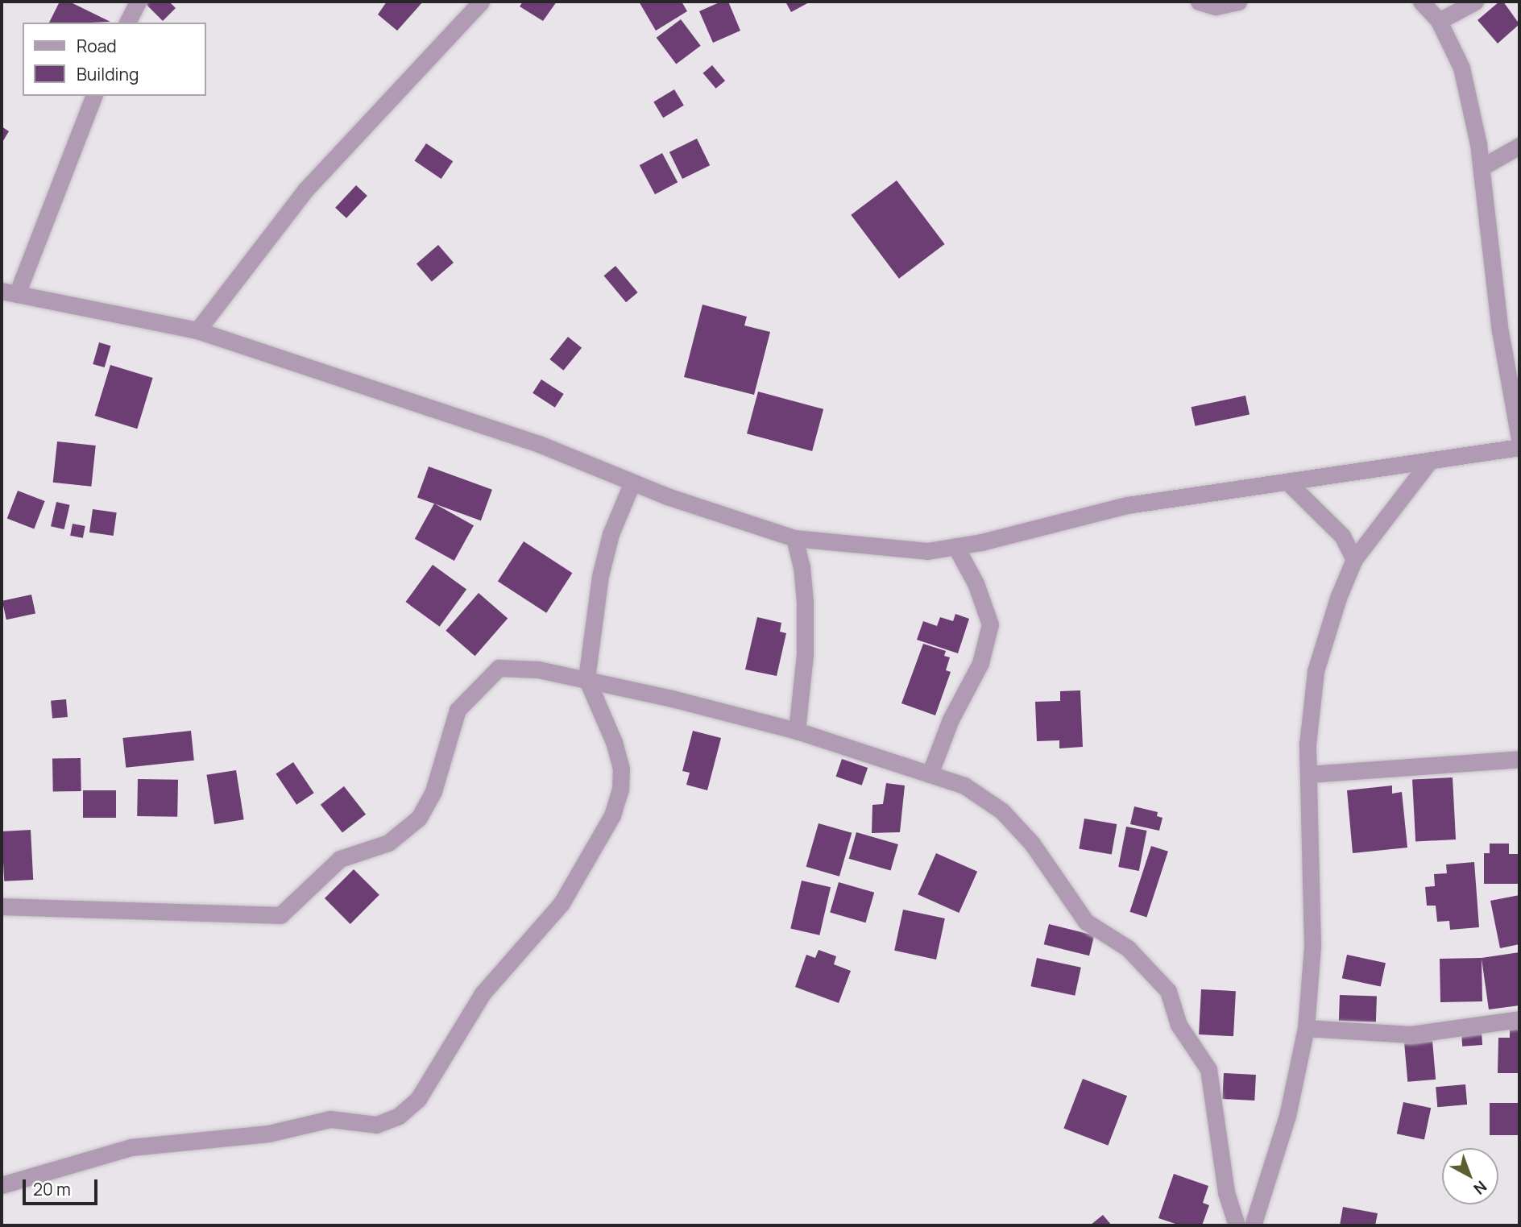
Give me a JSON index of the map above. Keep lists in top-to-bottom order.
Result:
{
  "legend": ["Road", "Building"],
  "scale_bar": "20 m",
  "north": "bottom right"
}
